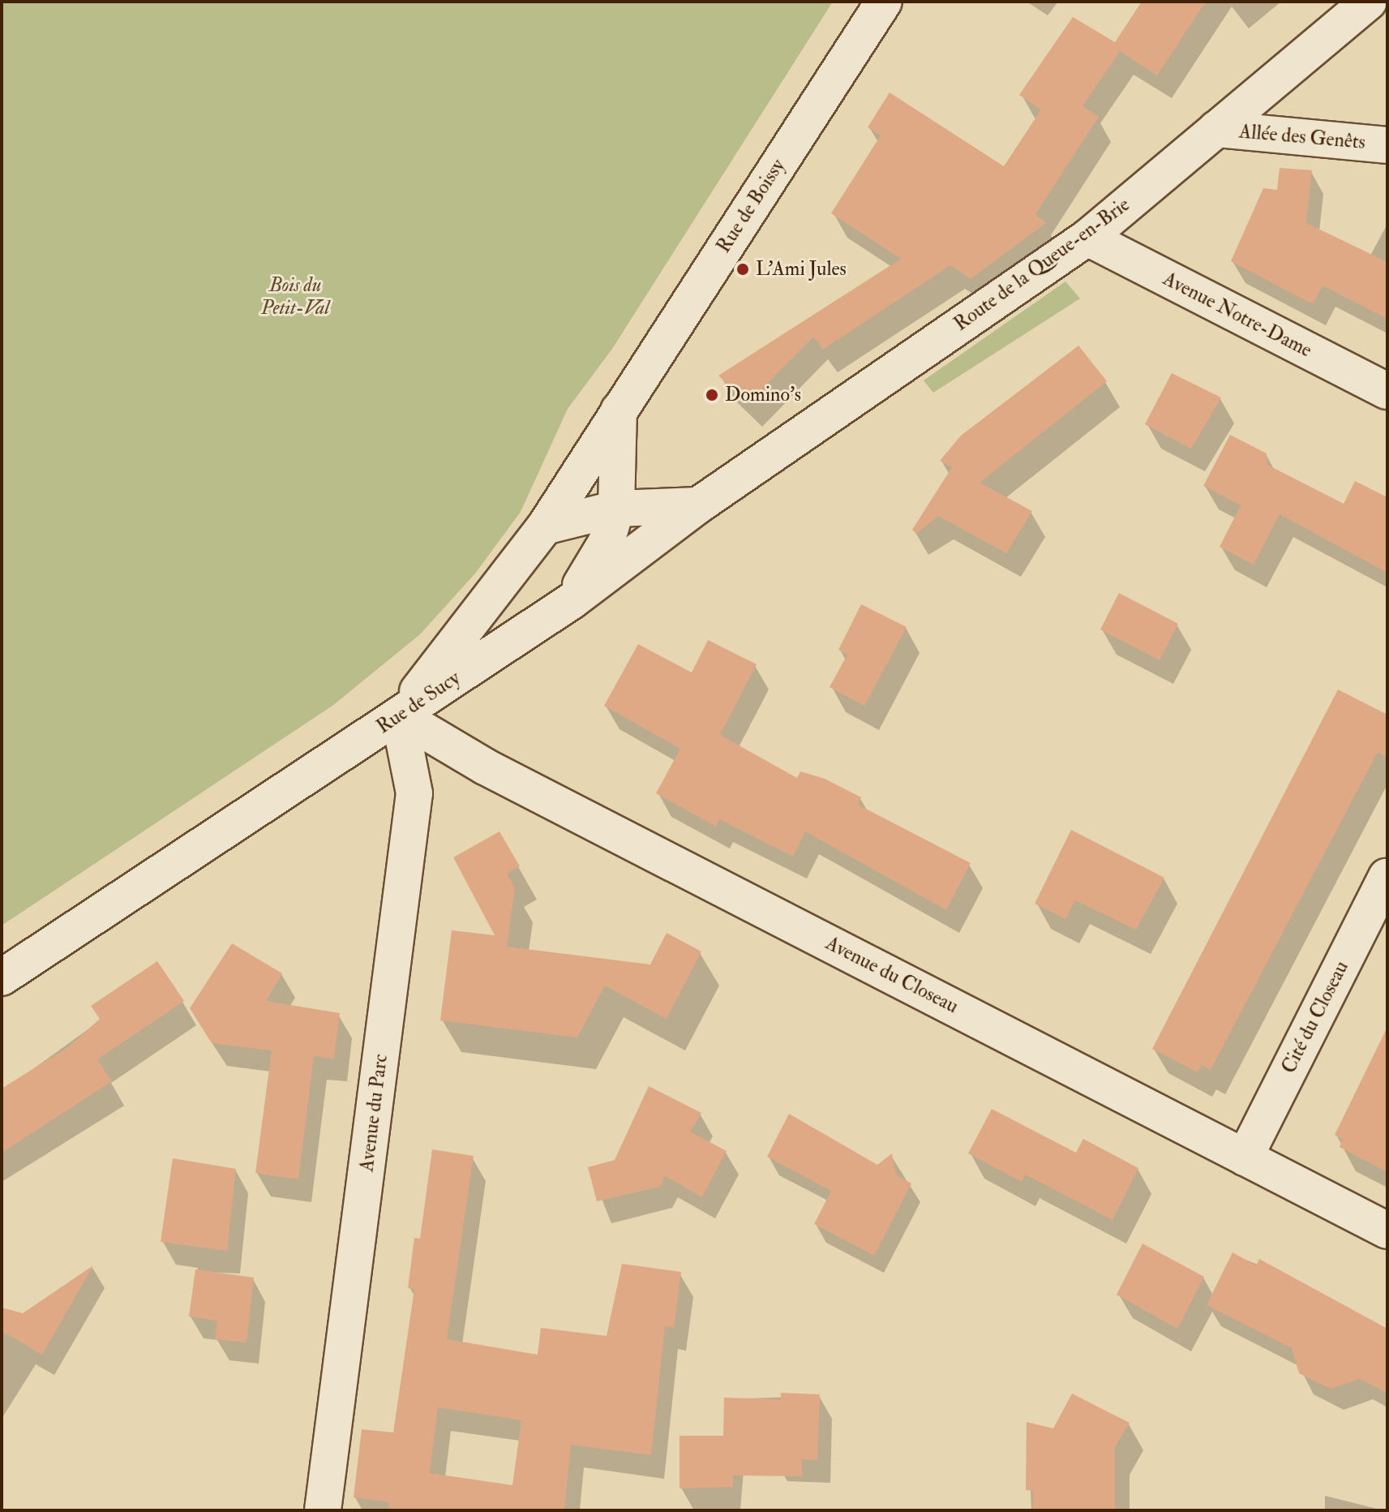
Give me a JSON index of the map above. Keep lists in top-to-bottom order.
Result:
{
  "streets": {
    "street": [
      "Allée des Genêts",
      "Rue de Boissy",
      "Route de la Queue-en-Brie",
      "Avenue Notre-Dame",
      "Rue de Sucy",
      "Avenue du Closeau",
      "Cité du Closeau",
      "Avenue du Parc"
    ]
  },
  "crossings": [
    ["Allée des Genêts", "Route de la Queue-en-Brie"],
    ["Rue de Boissy", "Rue de Sucy"],
    ["Rue de Boissy", "Avenue du Closeau"],
    ["Rue de Boissy", "Avenue du Parc"],
    ["Route de la Queue-en-Brie", "Avenue Notre-Dame"],
    ["Route de la Queue-en-Brie", "Rue de Sucy"],
    ["Rue de Sucy", "Avenue du Closeau"],
    ["Rue de Sucy", "Avenue du Parc"],
    ["Avenue du Closeau", "Cité du Closeau"],
    ["Avenue du Closeau", "Avenue du Parc"]
  ],
  "parks": ["Bois du Petit-Val"],
  "places": ["L'Ami Jules", "Domino's"]
}
